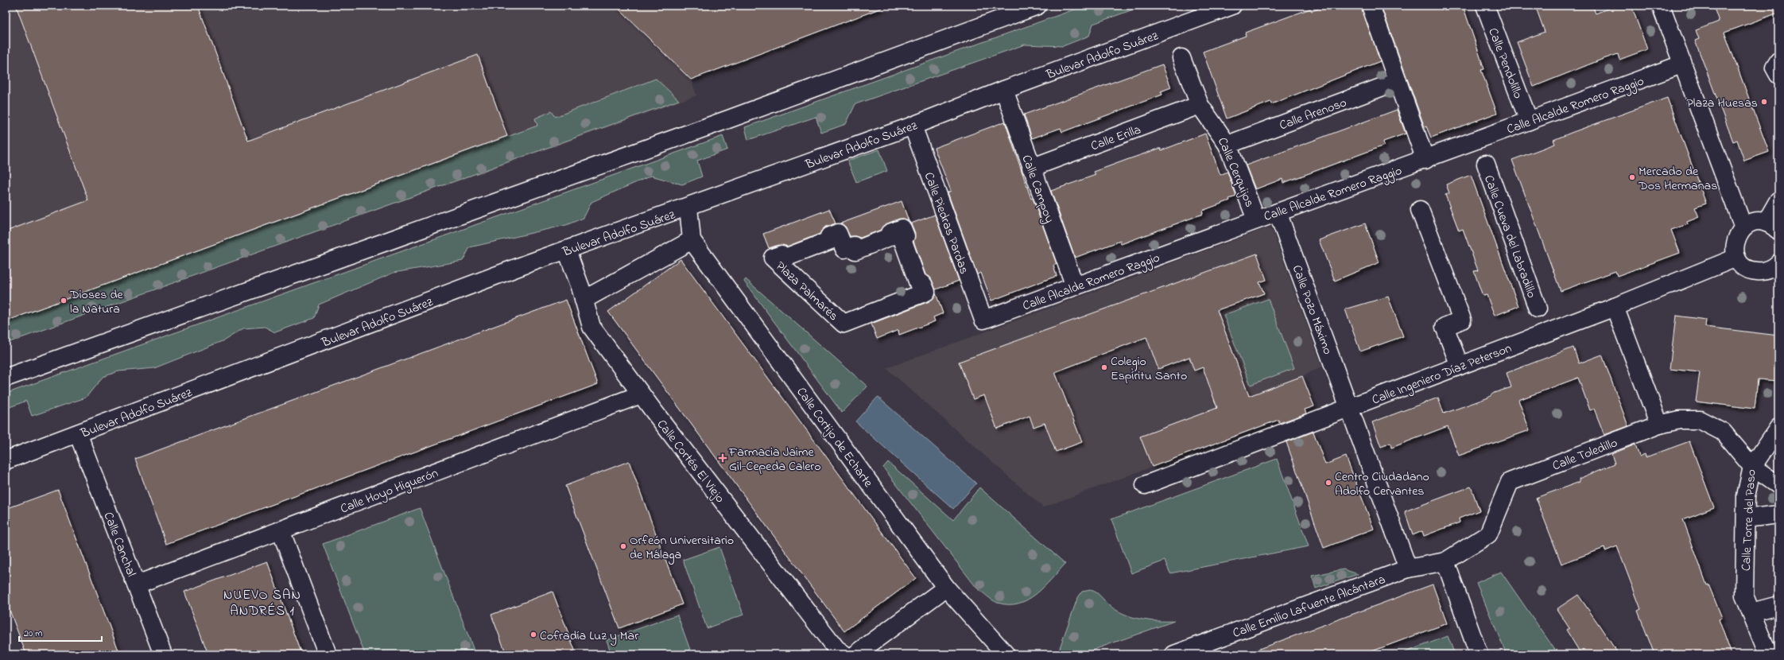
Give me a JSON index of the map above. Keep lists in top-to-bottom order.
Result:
{
  "streets": {
    "street": [
      "Bulevar Adolfo Suárez",
      "Calle Pendolillo",
      "Calle Alcalde Romero Raggio",
      "Calle Arenoso",
      "Calle Erilla",
      "Calle Cerquijos",
      "Calle Campoy",
      "Calle Piedras Pardas",
      "Calle Cueva del Labradillo",
      "Plaza Palmarés",
      "Calle Pozo Máximo",
      "Calle Ingeniero Díaz Peterson",
      "Calle Cortijo de Echarte",
      "Calle Toledillo",
      "Calle Cortés El Viejo",
      "Calle Hoyo Higuerón",
      "Calle Torre del Paso",
      "Calle Canchal",
      "Calle Emilio Lafuente Alcántara"
    ]
  },
  "crossings": [
    ["Bulevar Adolfo Suárez", "Calle Campoy"],
    ["Bulevar Adolfo Suárez", "Calle Piedras Pardas"],
    ["Bulevar Adolfo Suárez", "Calle Cortés El Viejo"],
    ["Bulevar Adolfo Suárez", "Calle Canchal"],
    ["Calle Pendolillo", "Calle Alcalde Romero Raggio"],
    ["Calle Alcalde Romero Raggio", "Calle Cerquijos"],
    ["Calle Alcalde Romero Raggio", "Calle Campoy"],
    ["Calle Alcalde Romero Raggio", "Calle Piedras Pardas"],
    ["Calle Alcalde Romero Raggio", "Calle Pozo Máximo"],
    ["Calle Arenoso", "Calle Cerquijos"],
    ["Calle Erilla", "Calle Cerquijos"],
    ["Calle Erilla", "Calle Campoy"],
    ["Calle Pozo Máximo", "Calle Ingeniero Díaz Peterson"],
    ["Calle Toledillo", "Calle Torre del Paso"],
    ["Calle Toledillo", "Calle Emilio Lafuente Alcántara"],
    ["Calle Cortés El Viejo", "Calle Hoyo Higuerón"],
    ["Calle Hoyo Higuerón", "Calle Canchal"]
  ],
  "districts": ["NUEVO SAN ANDRÉS 1"],
  "places": {
    "other": [
      "Plaza Huesas",
      "Mercado de Dos Hermanas",
      "Dioses de la Natura",
      "Colegio Espíritu Santo",
      "Centro Ciudadano Adolfo Cervantes",
      "Orfeón Universitario de Málaga",
      "Cofradía Luz y Mar"
    ],
    "health": ["Farmacia Jaime Gil-Cepeda Calero"]
  },
  "scale_bar": "20 m"
}
